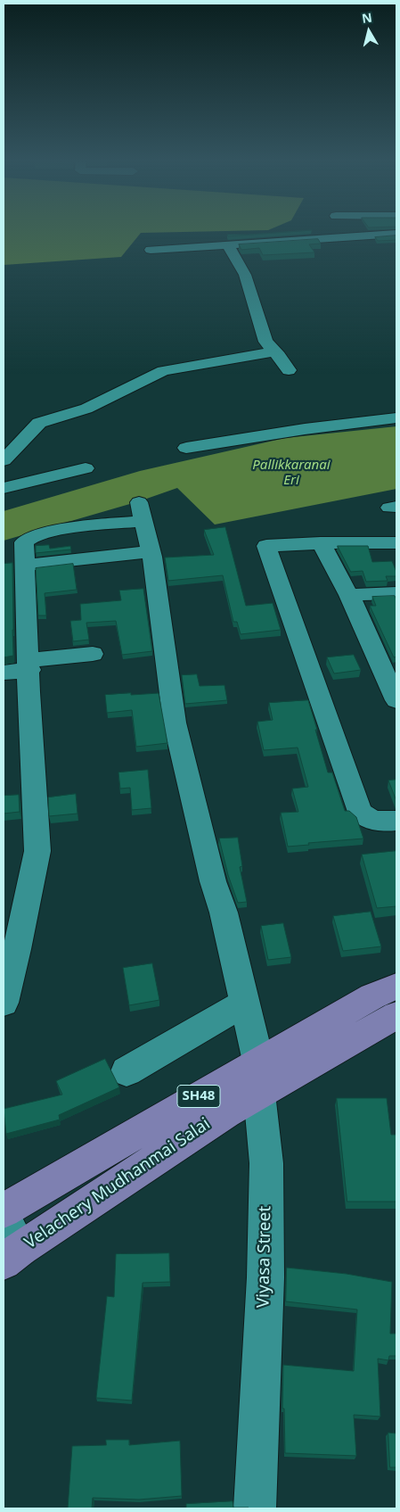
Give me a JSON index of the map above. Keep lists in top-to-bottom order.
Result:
{
  "streets": {
    "main road": ["SH48", "Velachery Mudhanmai Salai"],
    "street": ["Viyasa Street"]
  },
  "crossings": [
    ["Velachery Mudhanmai Salai", "Viyasa Street"]
  ],
  "water": ["Pallikkaranai Eri"],
  "north": "top"
}
